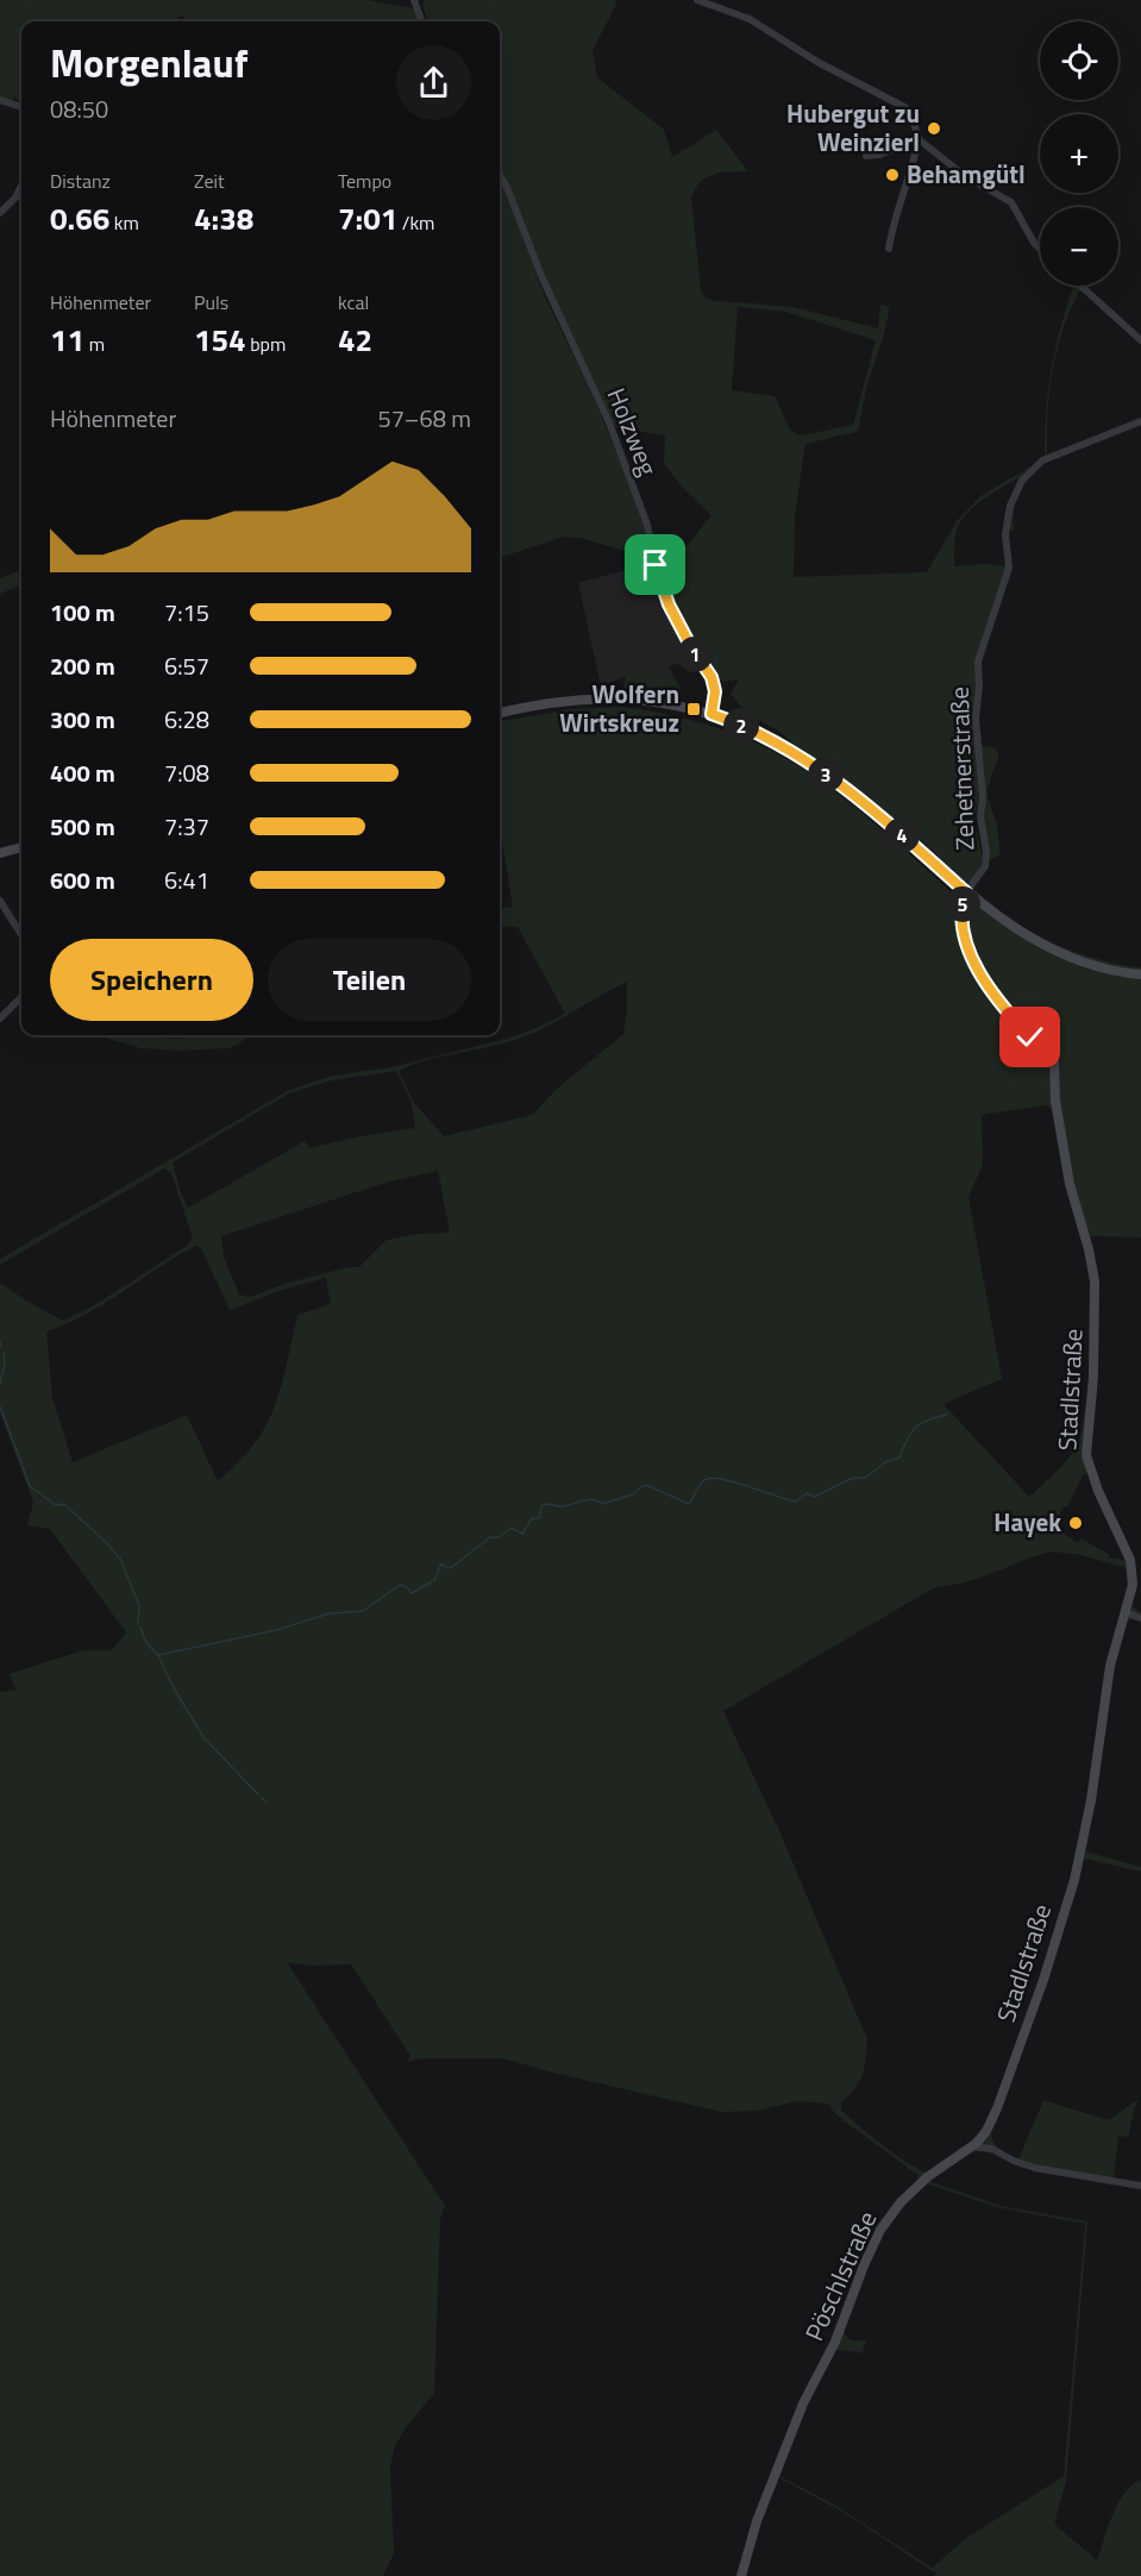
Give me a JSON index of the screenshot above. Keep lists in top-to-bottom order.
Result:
{
  "streets": {
    "street": [
      "Holzweg",
      "Zehetnerstraße",
      "Stadlstraße",
      "Pöschlstraße"
    ]
  },
  "crossings": [
    ["Zehetnerstraße", "Stadlstraße"],
    ["Stadlstraße", "Pöschlstraße"]
  ],
  "places": {
    "other": ["Hubergut zu Weinzierl", "Behamgütl", "Hayek"],
    "transit": ["Wolfern Wirtskreuz"]
  },
  "page": {
    "map_buttons": ["+", "−"],
    "heading": ["Morgenlauf", "08:50"],
    "stats": [
      ["Distanz", "0.66 km"],
      ["Zeit", "4:38"],
      ["Tempo", "7:01 /km"],
      ["Höhenmeter", "11 m"],
      ["Puls", "154 bpm"],
      ["kcal", "42"]
    ],
    "chart": ["Höhenmeter", "57–68 m"],
    "list": [
      {
        "name": "100 m",
        "note": "7:15"
      },
      {
        "name": "200 m",
        "note": "6:57"
      },
      {
        "name": "300 m",
        "note": "6:28"
      },
      {
        "name": "400 m",
        "note": "7:08"
      },
      {
        "name": "500 m",
        "note": "7:37"
      },
      {
        "name": "600 m",
        "note": "6:41"
      }
    ],
    "pins": [
      "1",
      "2",
      "3",
      "4",
      "5"
    ],
    "buttons": ["Speichern", "Teilen"]
  }
}
